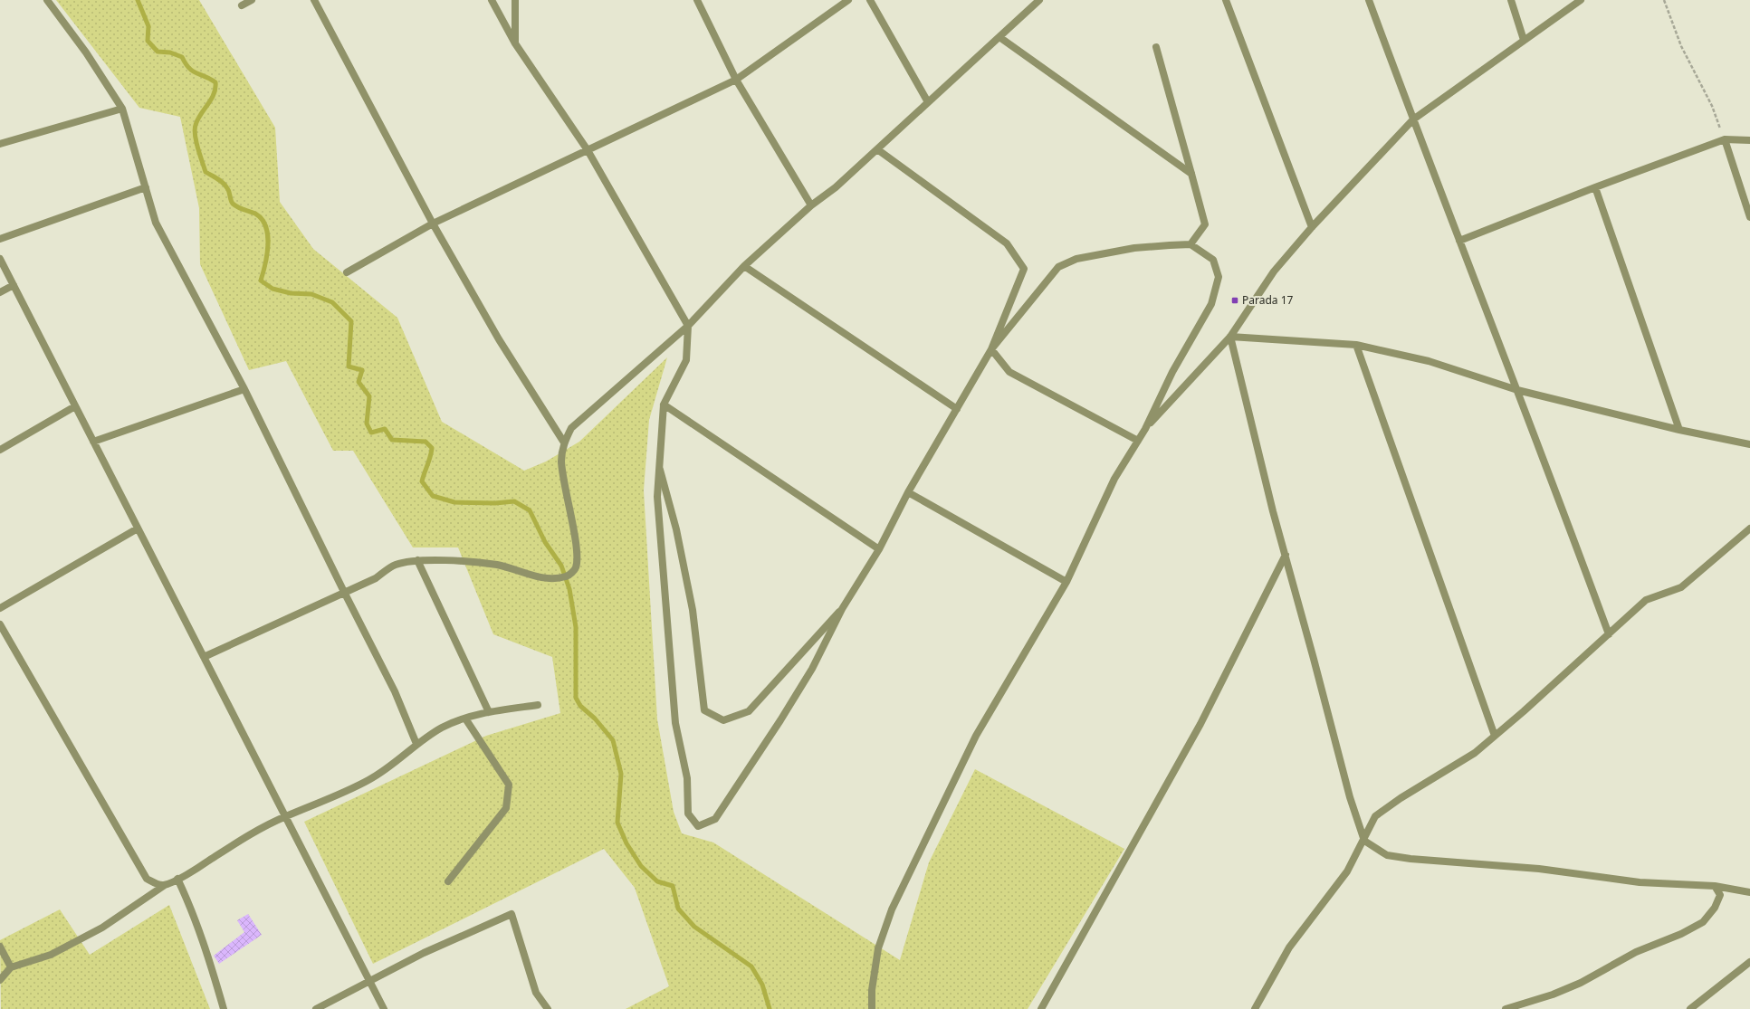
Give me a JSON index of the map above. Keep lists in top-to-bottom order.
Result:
{
  "places": {
    "transit": ["Parada 17"]
  }
}
